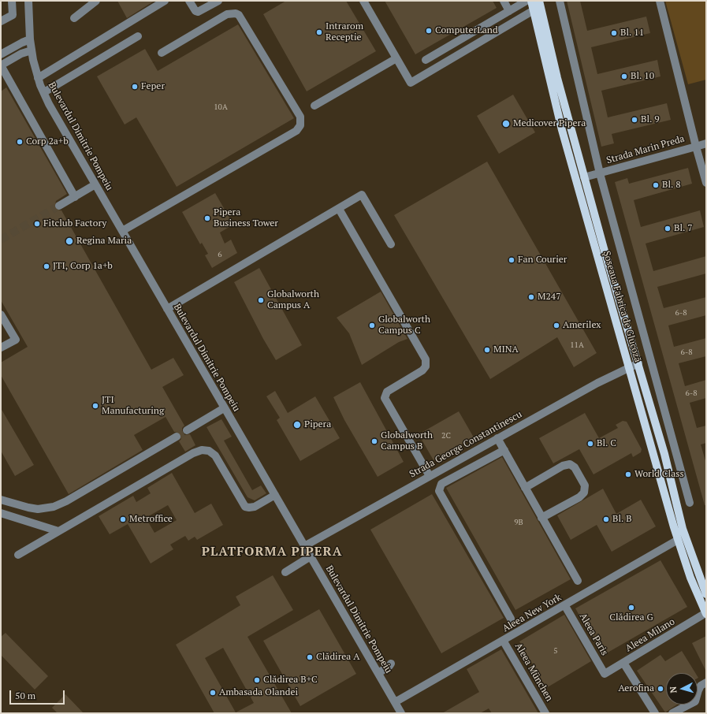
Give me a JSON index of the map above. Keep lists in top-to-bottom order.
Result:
{
  "streets": {
    "main road": ["Șoseaua Fabrica de Glucoză"],
    "street": [
      "Bulevardul Dimitrie Pompeiu",
      "Strada Marin Preda",
      "Strada George Constantinescu",
      "Aleea New York",
      "Aleea Paris",
      "Aleea Milano",
      "Aleea München"
    ]
  },
  "crossings": [
    ["Bulevardul Dimitrie Pompeiu", "Strada George Constantinescu"],
    ["Bulevardul Dimitrie Pompeiu", "Aleea New York"],
    ["Strada Marin Preda", "Șoseaua Fabrica de Glucoză"],
    ["Șoseaua Fabrica de Glucoză", "Strada George Constantinescu"],
    ["Șoseaua Fabrica de Glucoză", "Aleea New York"],
    ["Șoseaua Fabrica de Glucoză", "Aleea Milano"],
    ["Aleea New York", "Aleea Paris"],
    ["Aleea New York", "Aleea München"],
    ["Aleea Paris", "Aleea Milano"]
  ],
  "districts": ["PLATFORMA PIPERA"],
  "places": [
    "ComputerLand",
    "Intrarom Receptie",
    "Bl. 11",
    "Bl. 10",
    "Feper",
    "Bl. 9",
    "Medicover Pipera",
    "Corp 2a+b",
    "Bl. 8",
    "Pipera Business Tower",
    "Fitclub Factory",
    "Bl. 7",
    "Regina Maria",
    "Fan Courier",
    "JTI, Corp 1a+b",
    "M247",
    "Globalworth Campus A",
    "Globalworth Campus C",
    "Amerilex",
    "MINA",
    "JTI Manufacturing",
    "Pipera",
    "Globalworth Campus B",
    "Bl. C",
    "World Class",
    "Metroffice",
    "Bl. B",
    "Clădirea G",
    "Clădirea A",
    "Clădirea B+C",
    "Aerofina",
    "Ambasada Olandei"
  ],
  "house_numbers": [
    "10A",
    "6",
    "6-8",
    "11A",
    "6-8",
    "6-8",
    "2C",
    "9B",
    "5"
  ],
  "scale_bar": "50 m",
  "north": "left"
}
